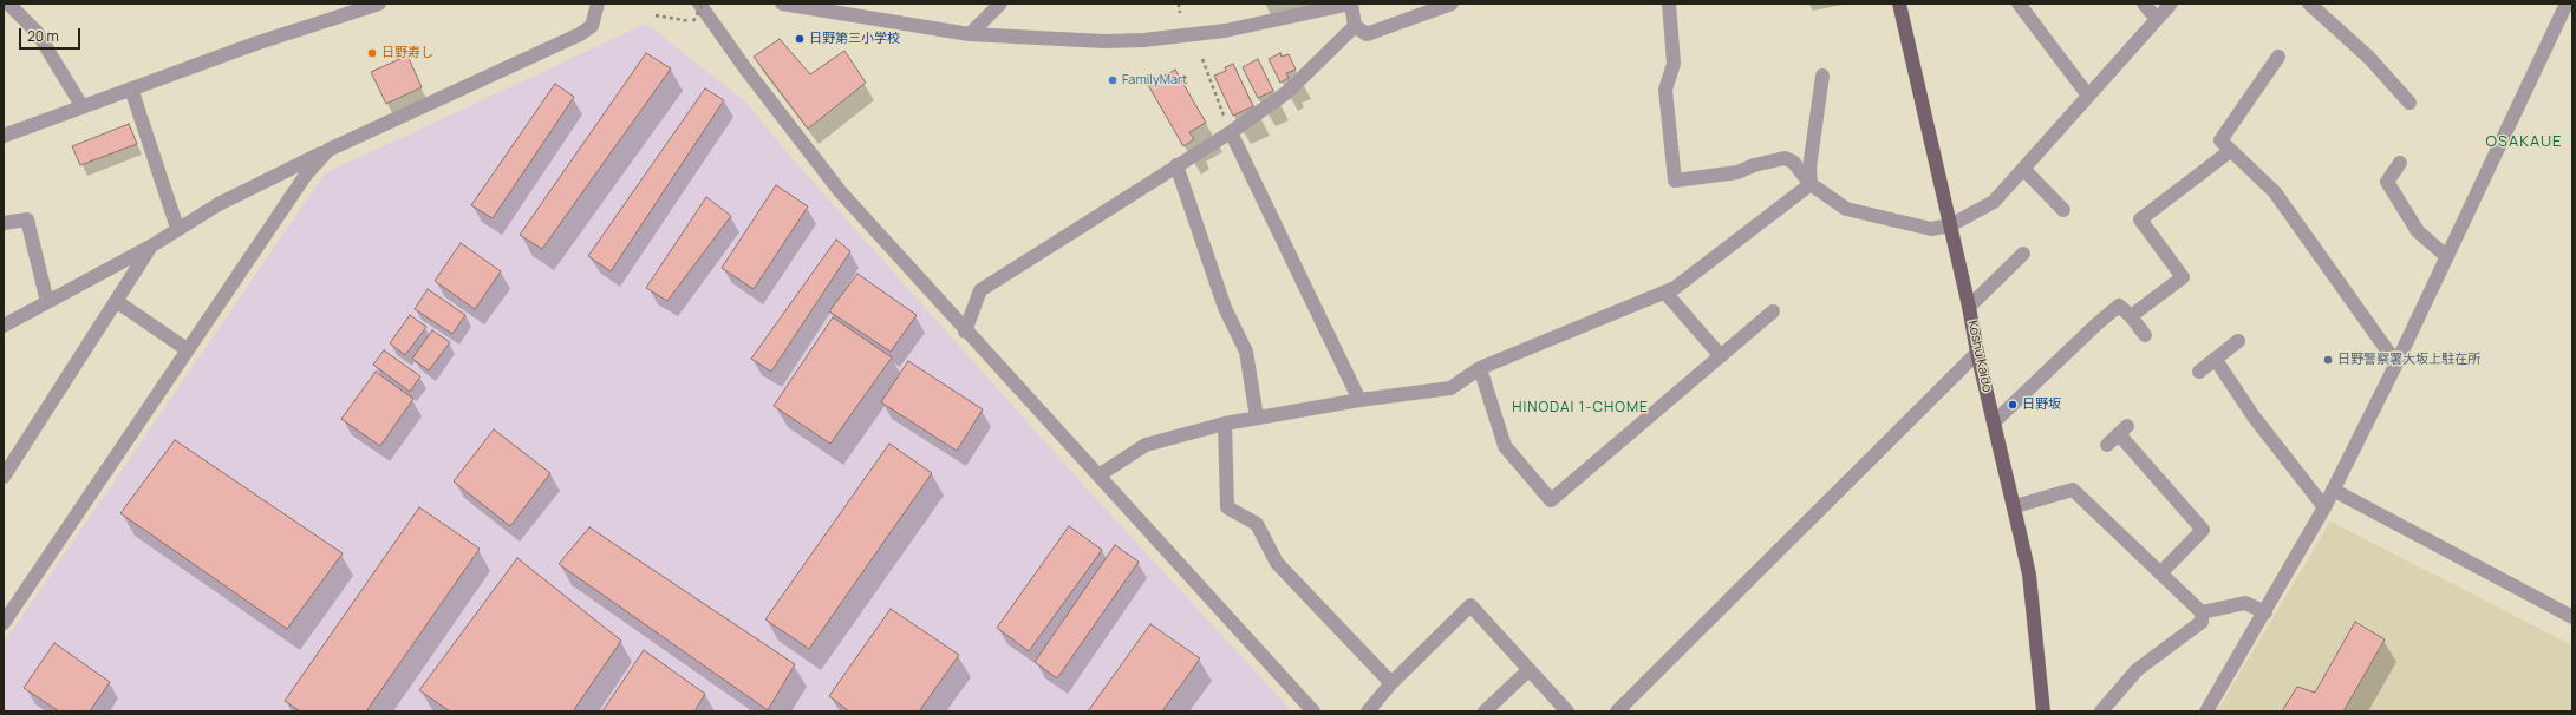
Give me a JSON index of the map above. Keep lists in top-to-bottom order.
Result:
{
  "streets": {
    "main road": ["Koshu Kaido"]
  },
  "districts": ["OSAKAUE", "HINODAI 1-CHOME"],
  "places": [
    "日野第三小学校",
    "日野寿し",
    "FamilyMart",
    "日野警察署大坂上駐在所",
    "日野坂"
  ],
  "scale_bar": "20 m"
}
